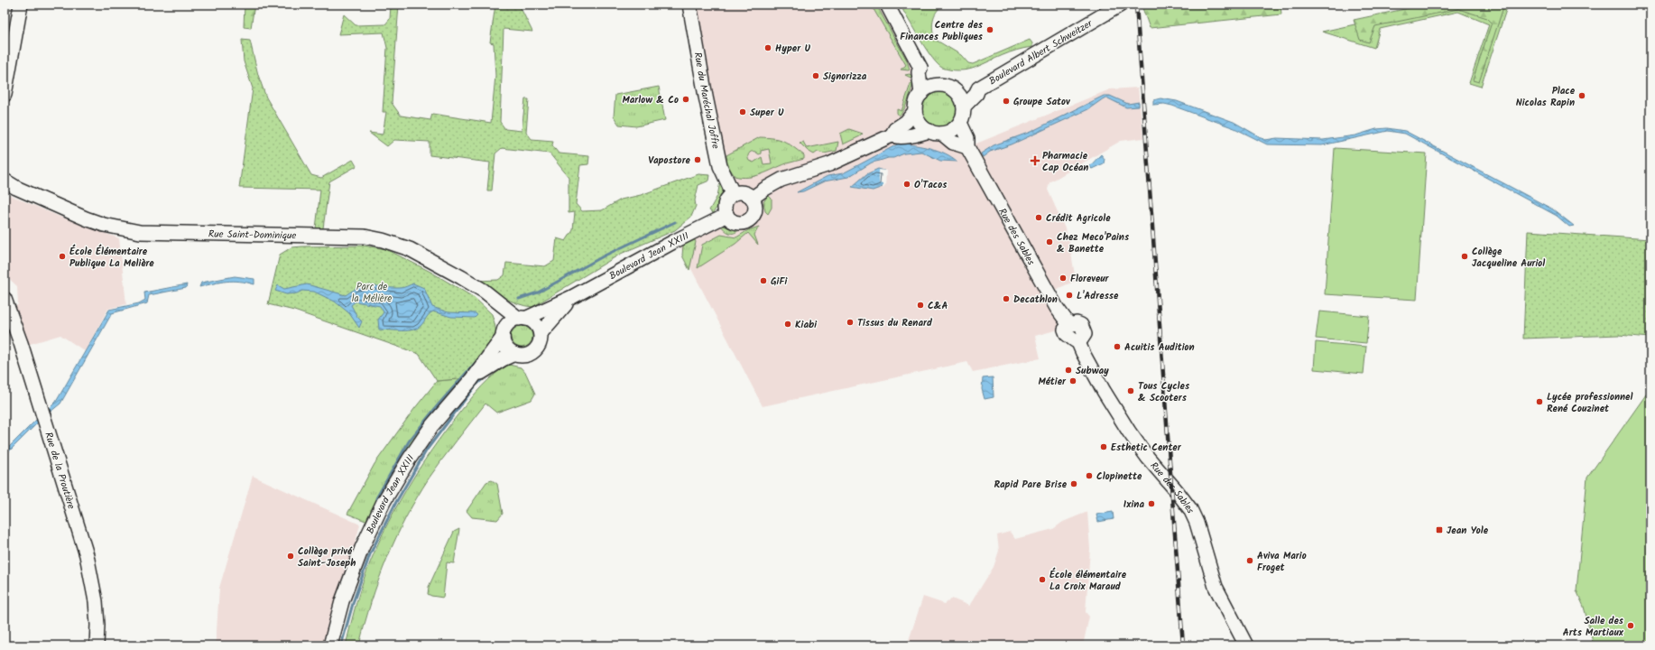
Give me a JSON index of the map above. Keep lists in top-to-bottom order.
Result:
{
  "streets": {
    "main road": [
      "Boulevard Albert Schweitzer",
      "Rue du Maréchal Joffre",
      "Rue Saint-Dominique",
      "Rue des Sables",
      "Boulevard Jean XXIII",
      "Rue de la Proutière"
    ]
  },
  "crossings": [
    ["Boulevard Albert Schweitzer", "Rue des Sables"],
    ["Rue du Maréchal Joffre", "Boulevard Jean XXIII"]
  ],
  "parks": ["Parc de la Mélière"],
  "places": {
    "other": [
      "Centre des Finances Publiques",
      "Hyper U",
      "Signorizza",
      "Place Nicolas Rapin",
      "Marlow & Co",
      "Groupe Satov",
      "Super U",
      "Vapostore",
      "O'Tacos",
      "Crédit Agricole",
      "Chez Meco'Pains & Banette",
      "École Élémentaire Publique La Melière",
      "Collège Jacqueline Auriol",
      "Floreveur",
      "GiFi",
      "L'Adresse",
      "Decathlon",
      "C&A",
      "Tissus du Renard",
      "Kiabi",
      "Acuitis Audition",
      "Subway",
      "Métier",
      "Tous Cycles & Scooters",
      "Lycée professionnel René Couzinet",
      "Esthetic Center",
      "Clopinette",
      "Rapid Pare Brise",
      "Ixina",
      "Collège privé Saint-Joseph",
      "Aviva Mario Froget",
      "École élémentaire La Croix Maraud",
      "Salle des Arts Martiaux"
    ],
    "health": ["Pharmacie Cap Océan"],
    "transit": ["Jean Yole"]
  }
}
